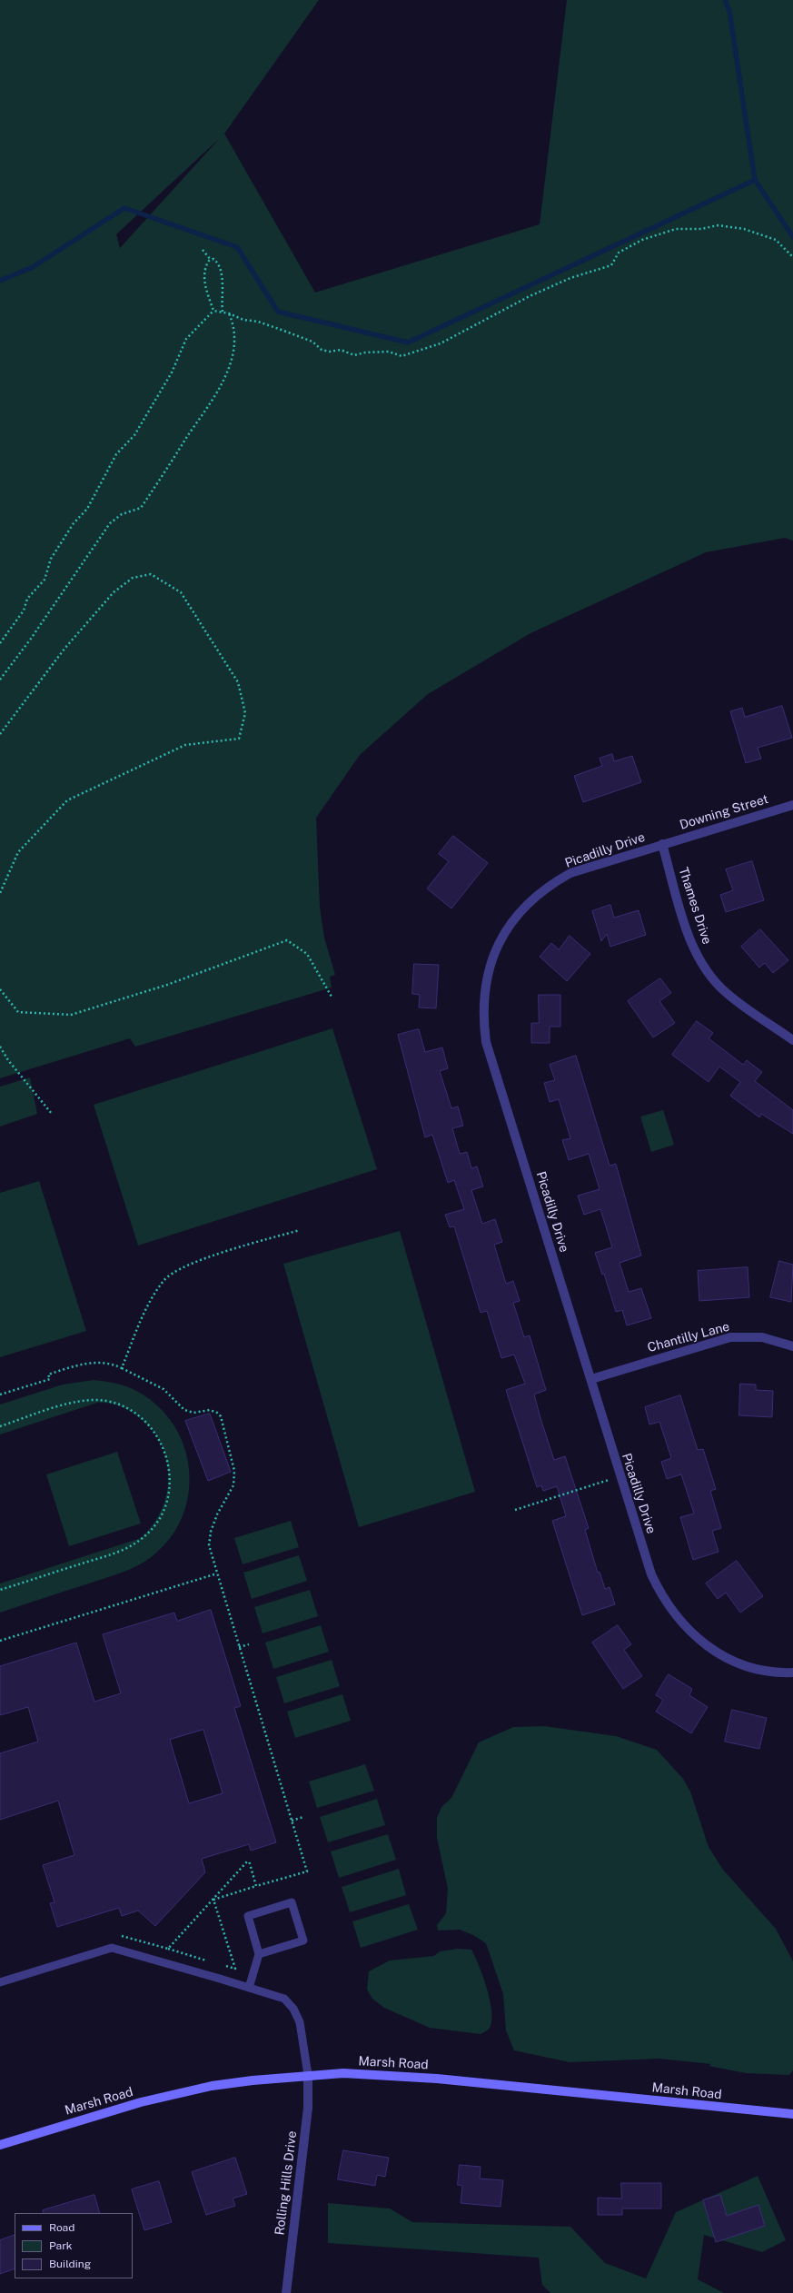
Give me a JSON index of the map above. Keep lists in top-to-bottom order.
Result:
{
  "streets": {
    "main road": ["Marsh Road"],
    "street": [
      "Downing Street",
      "Picadilly Drive",
      "Thames Drive",
      "Chantilly Lane",
      "Rolling Hills Drive"
    ]
  },
  "crossings": [
    ["Downing Street", "Picadilly Drive"],
    ["Downing Street", "Thames Drive"],
    ["Picadilly Drive", "Thames Drive"],
    ["Picadilly Drive", "Chantilly Lane"],
    ["Marsh Road", "Rolling Hills Drive"]
  ],
  "legend": ["Road", "Park", "Building"]
}
